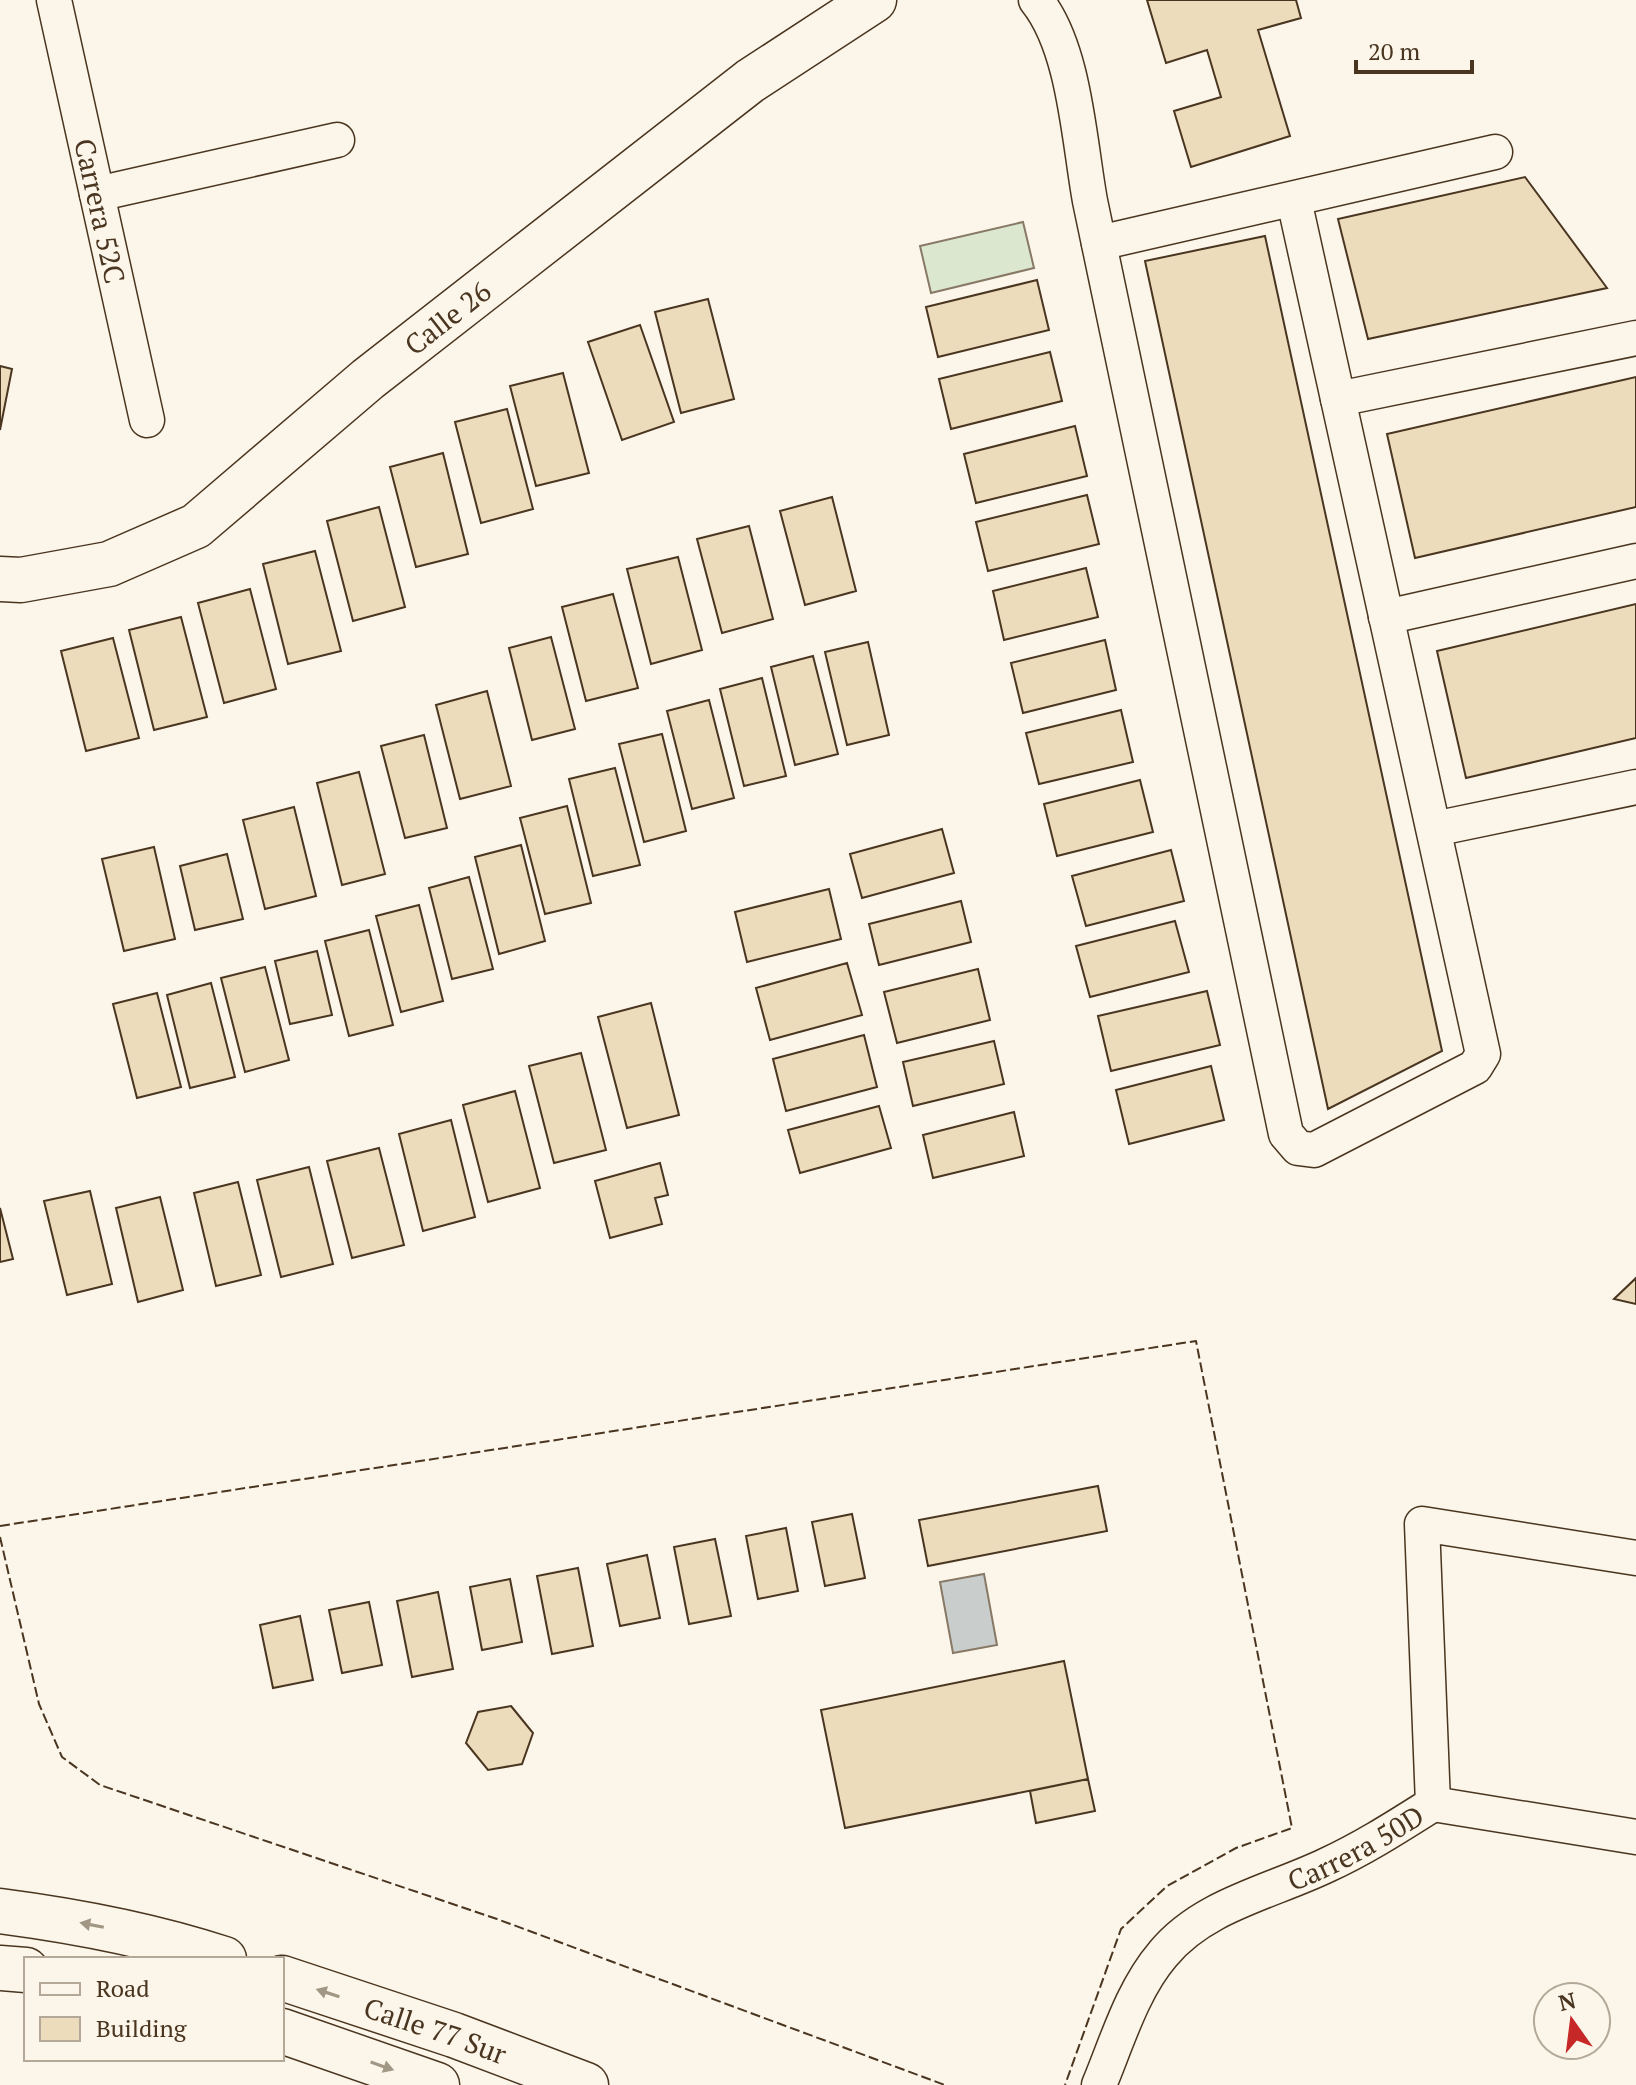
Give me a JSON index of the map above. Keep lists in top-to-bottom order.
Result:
{
  "streets": {
    "street": [
      "Carrera 52C",
      "Calle 26",
      "Carrera 50D",
      "Calle 77 Sur"
    ]
  },
  "legend": ["Road", "Building"],
  "scale_bar": "20 m",
  "north": "top"
}
